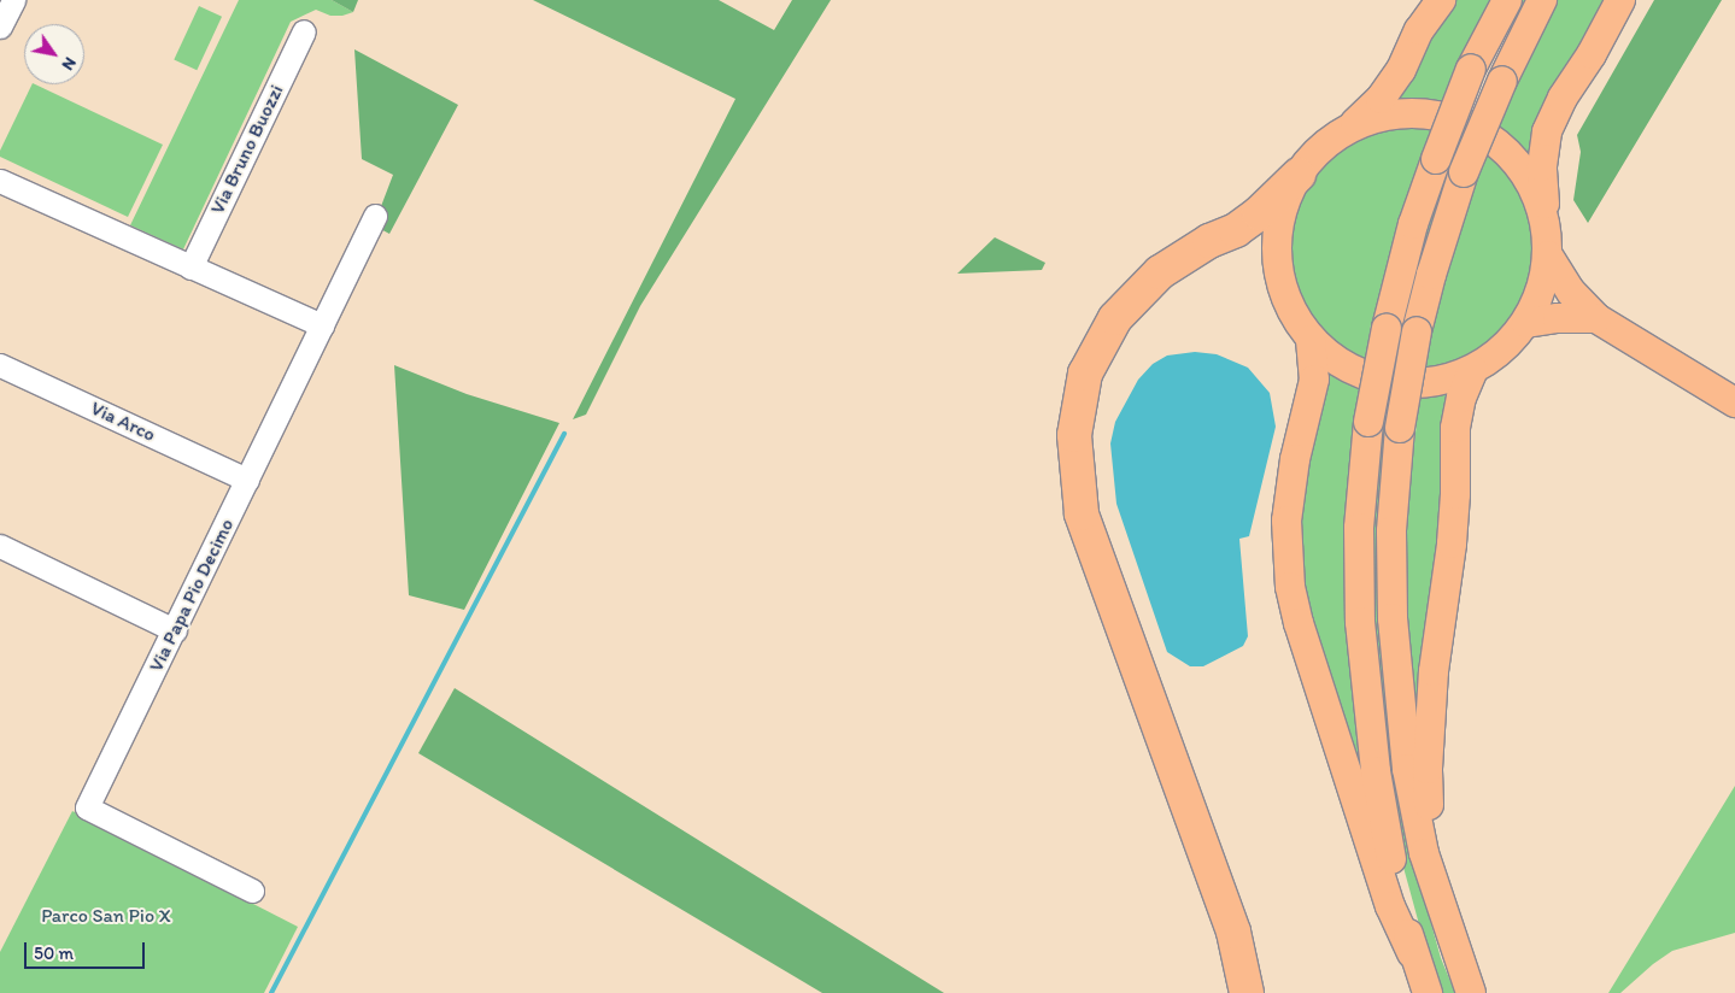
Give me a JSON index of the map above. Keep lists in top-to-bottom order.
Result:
{
  "streets": {
    "street": ["Via Bruno Buozzi", "Via Arco", "Via Papa Pio Decimo"]
  },
  "crossings": [
    ["Via Arco", "Via Papa Pio Decimo"]
  ],
  "parks": ["Parco San Pio X"],
  "scale_bar": "50 m",
  "north": "bottom right"
}
